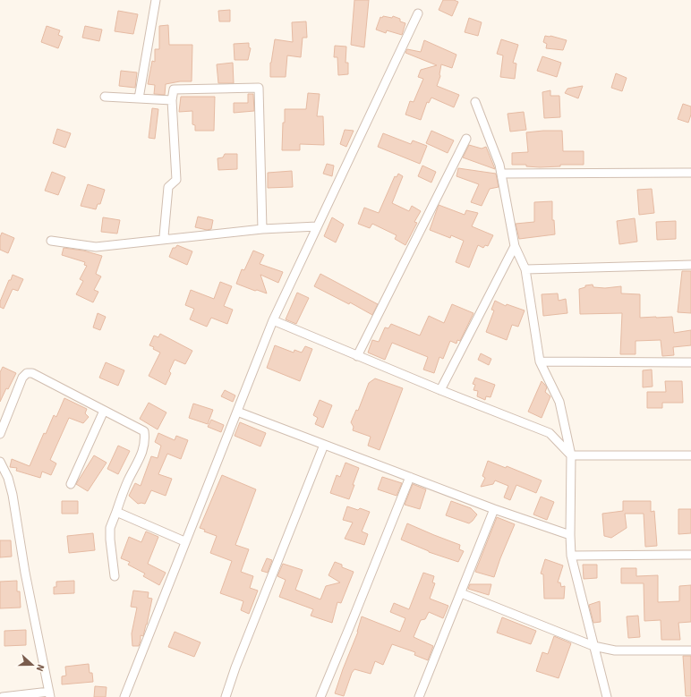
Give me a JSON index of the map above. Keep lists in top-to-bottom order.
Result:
{
  "north": "right"
}
